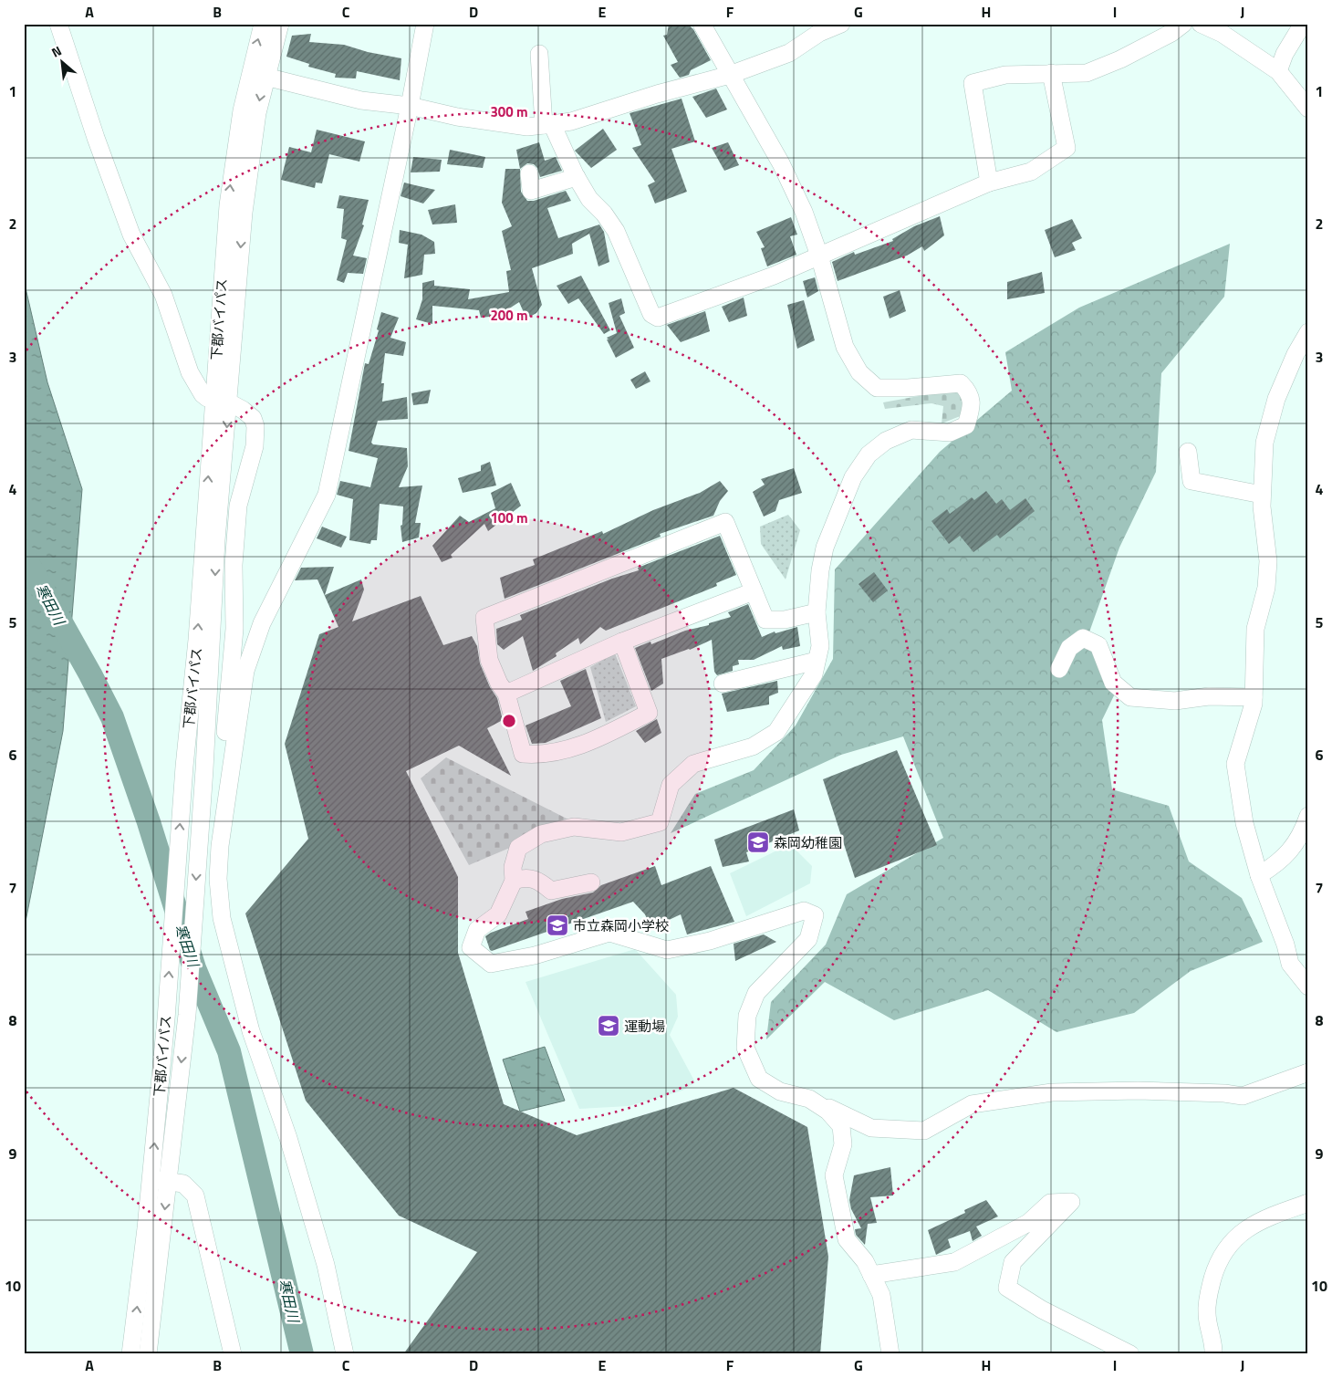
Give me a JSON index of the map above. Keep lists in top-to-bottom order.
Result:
{
  "streets": {
    "street": ["下郡バイパス"]
  },
  "water": ["寒田川"],
  "places": {
    "school or university": ["森岡幼稚園", "市立森岡小学校", "運動場"]
  },
  "north": "top left",
  "grid": {
    "columns": [
      "A",
      "B",
      "C",
      "D",
      "E",
      "F",
      "G",
      "H",
      "I",
      "J"
    ],
    "rows": [
      "1",
      "2",
      "3",
      "4",
      "5",
      "6",
      "7",
      "8",
      "9",
      "10"
    ]
  },
  "rings": ["300 m", "200 m", "100 m"]
}
